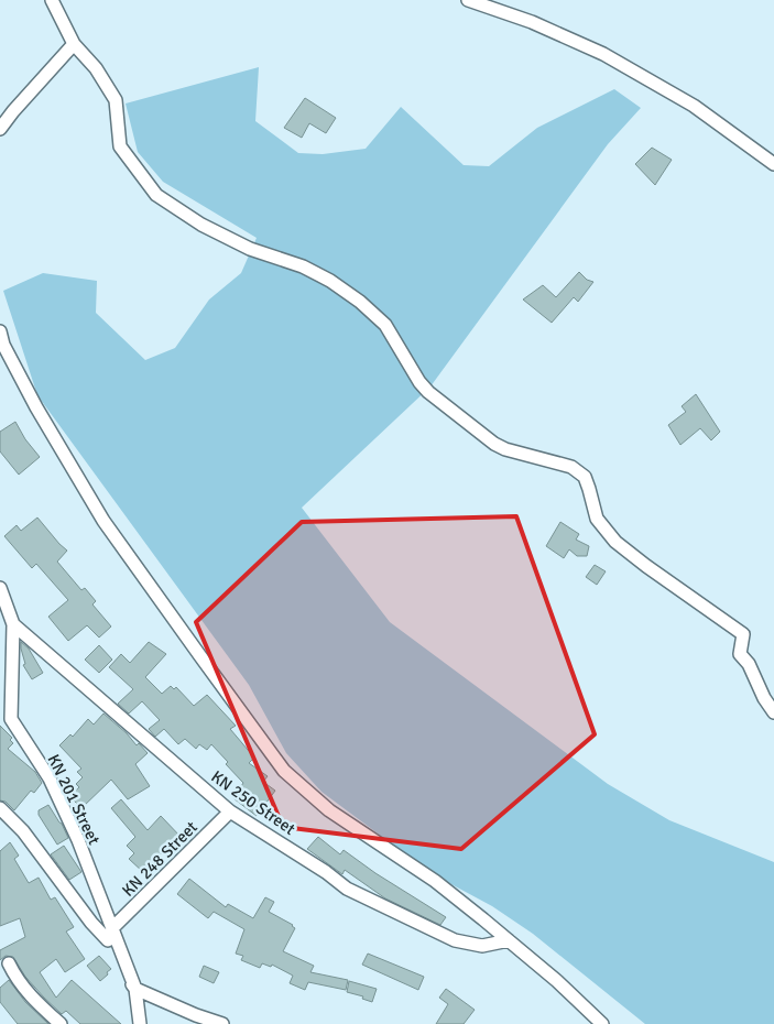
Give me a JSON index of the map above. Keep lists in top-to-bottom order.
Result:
{
  "streets": {
    "street": ["KN 201 Street", "KN 250 Street", "KN 248 Street"]
  },
  "crossings": [
    ["KN 201 Street", "KN 248 Street"],
    ["KN 250 Street", "KN 248 Street"]
  ]
}
